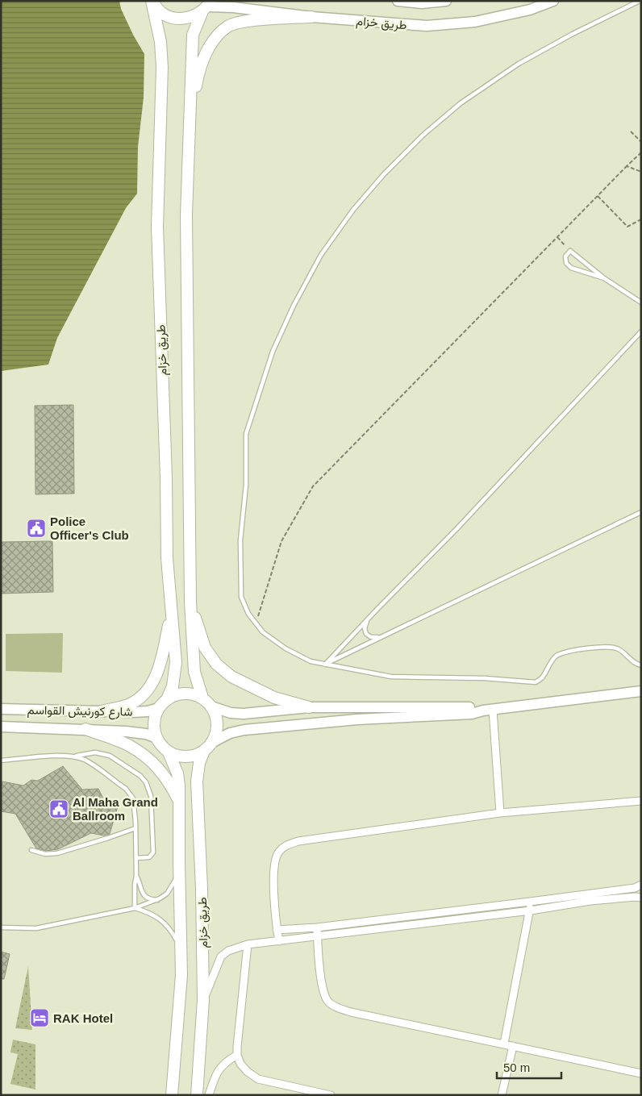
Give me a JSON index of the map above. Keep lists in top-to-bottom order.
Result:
{
  "streets": {
    "main road": ["طريق خزام", "شارع كورنيش القواسم"]
  },
  "crossings": [
    ["طريق خزام", "شارع كورنيش القواسم"]
  ],
  "places": {
    "public building": ["Police Officer's Club", "Al Maha Grand Ballroom"],
    "hotel": ["RAK Hotel"]
  },
  "scale_bar": "50 m"
}
